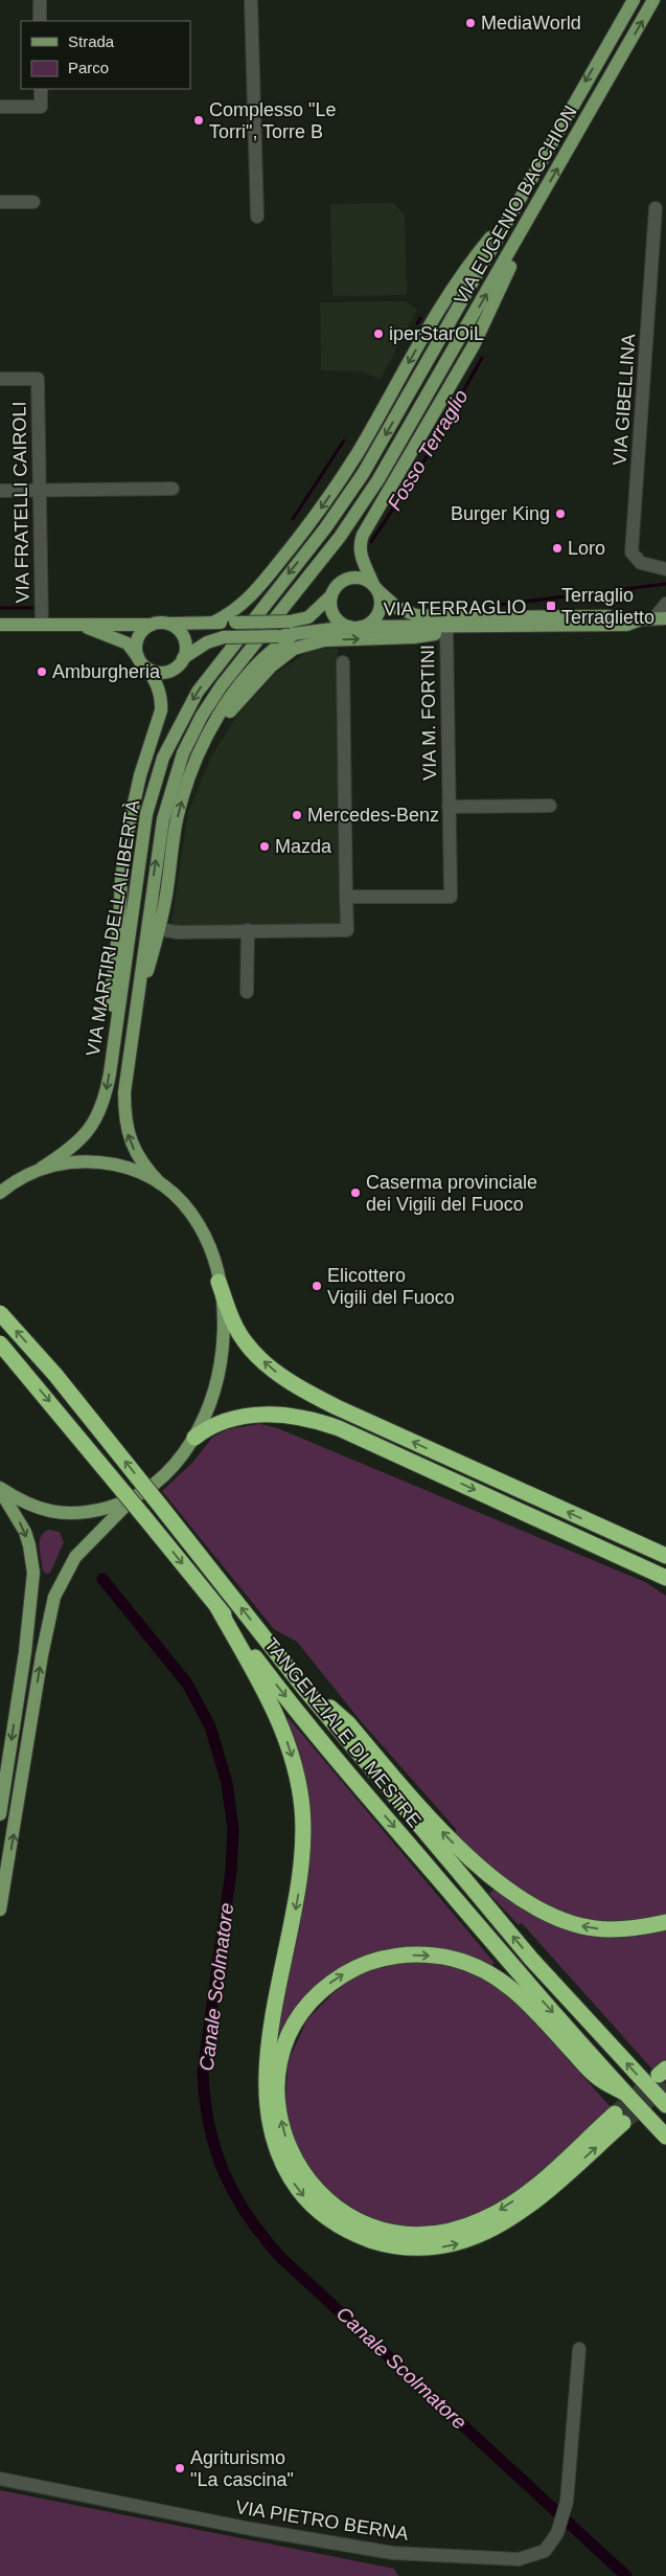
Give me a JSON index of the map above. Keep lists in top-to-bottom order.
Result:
{
  "streets": {
    "highway": ["TANGENZIALE DI MESTRE"],
    "main road": ["VIA EUGENIO BACCHION", "VIA TERRAGLIO", "VIA MARTIRI DELLA LIBERTÀ"],
    "street": [
      "VIA GIBELLINA",
      "VIA FRATELLI CAIROLI",
      "VIA M. FORTINI",
      "VIA PIETRO BERNA"
    ]
  },
  "crossings": [
    ["VIA EUGENIO BACCHION", "VIA MARTIRI DELLA LIBERTÀ"],
    ["VIA TERRAGLIO", "VIA M. FORTINI"]
  ],
  "water": ["Fosso Terraglio", "Canale Scolmatore"],
  "places": {
    "other": [
      "MediaWorld",
      "Complesso \"Le Torri\", Torre B",
      "iperStarOiL",
      "Burger King",
      "Loro",
      "Amburgheria",
      "Mercedes-Benz",
      "Mazda",
      "Caserma provinciale dei Vigili del Fuoco",
      "Elicottero Vigili del Fuoco",
      "Agriturismo \"La cascina\""
    ],
    "transit": ["Terraglio Terraglietto"]
  },
  "legend": ["Strada", "Parco"]
}
